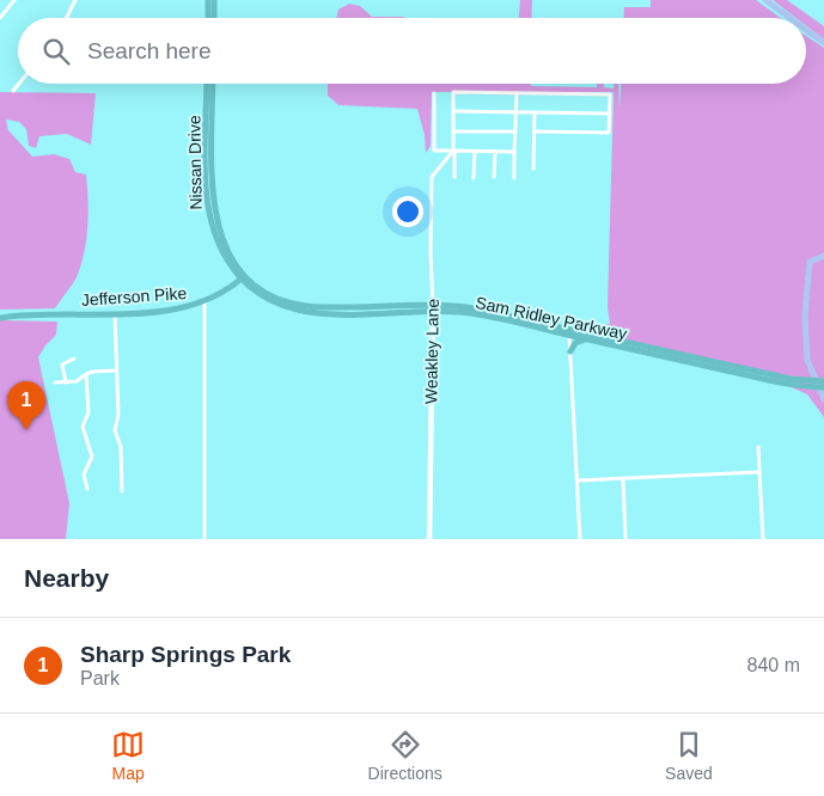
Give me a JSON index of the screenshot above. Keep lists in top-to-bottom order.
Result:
{
  "streets": {
    "main road": [
      "Nissan Drive",
      "Jefferson Pike",
      "Sam Ridley Parkway",
      "Weakley Lane"
    ]
  },
  "crossings": [
    ["Nissan Drive", "Jefferson Pike"],
    ["Nissan Drive", "Sam Ridley Parkway"],
    ["Jefferson Pike", "Sam Ridley Parkway"],
    ["Sam Ridley Parkway", "Weakley Lane"]
  ],
  "page": {
    "search": "Search here",
    "pins": "1",
    "heading": "Nearby",
    "list": [
      {
        "mark": "1",
        "name": "Sharp Springs Park",
        "note": "Park",
        "value": "840 m"
      }
    ],
    "nav": ["Map", "Directions", "Saved"]
  }
}
